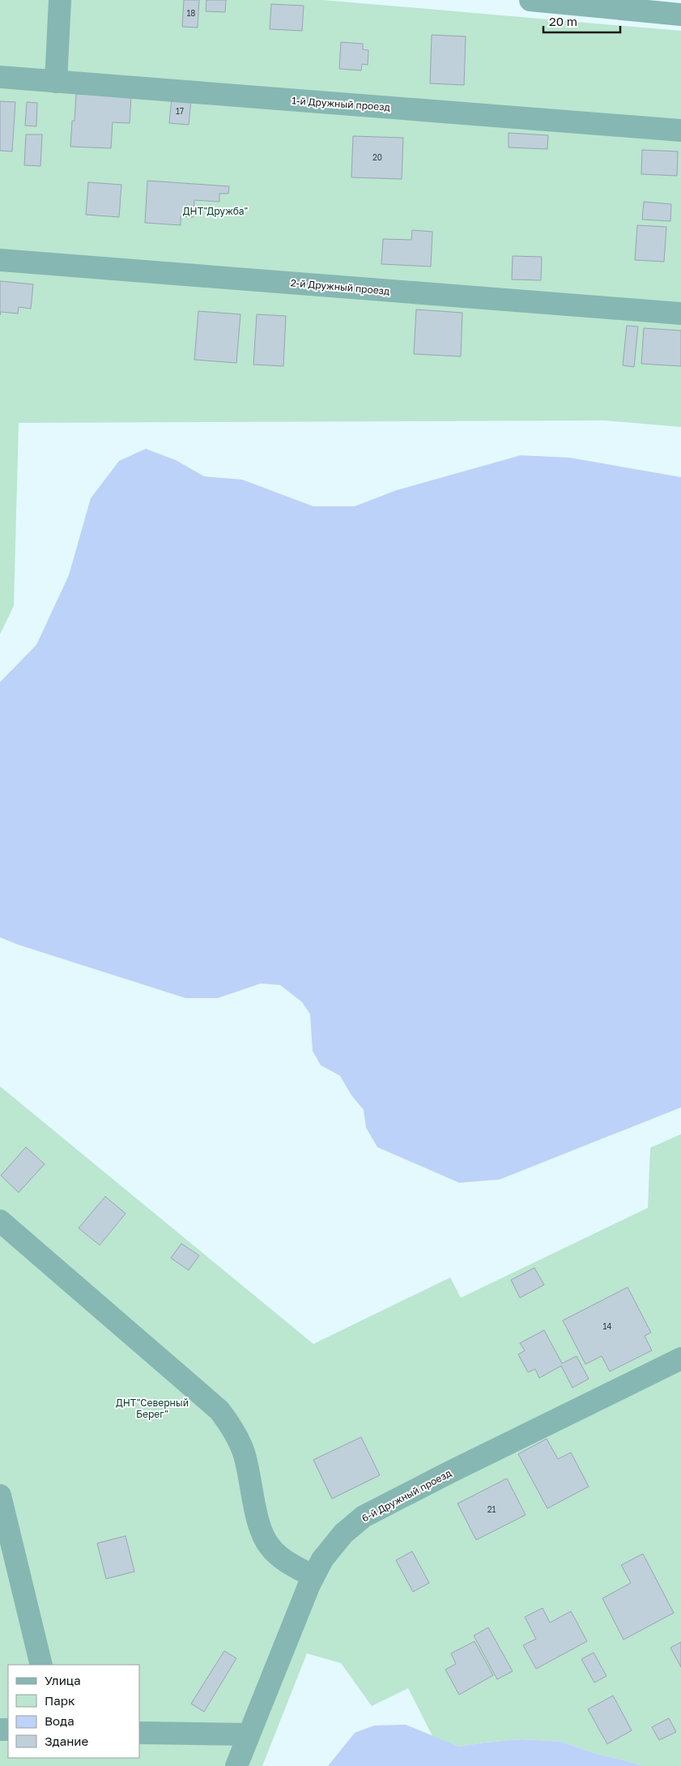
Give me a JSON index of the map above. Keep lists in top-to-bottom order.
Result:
{
  "streets": {
    "street": ["1-й Дружный проезд", "2-й Дружный проезд", "6-й Дружный проезд"]
  },
  "parks": ["ДНТ\"Дружба\"", "ДНТ\"Северный Берег\""],
  "house_numbers": [
    "18",
    "17",
    "20",
    "14",
    "21"
  ],
  "legend": [
    "Улица",
    "Парк",
    "Вода",
    "Здание"
  ],
  "scale_bar": "20 m"
}
